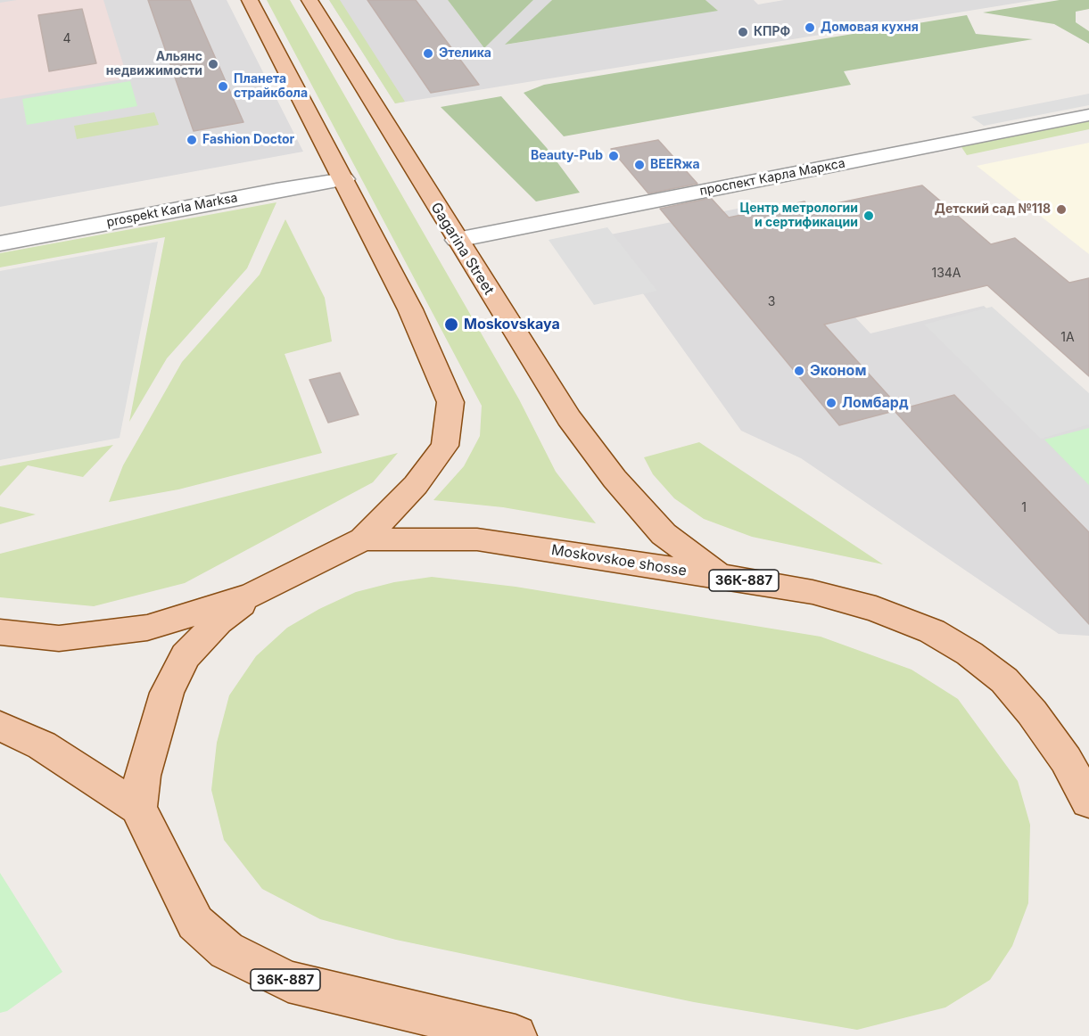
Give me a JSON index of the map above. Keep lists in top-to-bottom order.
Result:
{
  "streets": {
    "main road": ["Gagarina Street", "Moskovskoe shosse", "36К-887"],
    "street": ["проспект Карла Маркса", "prospekt Karla Marksa"]
  },
  "crossings": [
    ["проспект Карла Маркса", "Gagarina Street"],
    ["Gagarina Street", "Moskovskoe shosse"],
    ["Moskovskoe shosse", "36К-887"]
  ],
  "places": [
    "Домовая кухня",
    "КПРФ",
    "Этелика",
    "Альянс недвижимости",
    "Планета страйкбола",
    "Fashion Doctor",
    "Beauty-Pub",
    "BEERжа",
    "Детский сад №118",
    "Центр метрологии и сертификации",
    "Moskovskaya",
    "Эконом",
    "Ломбард"
  ],
  "house_numbers": [
    "4",
    "134А",
    "3",
    "1А",
    "1"
  ]
}
